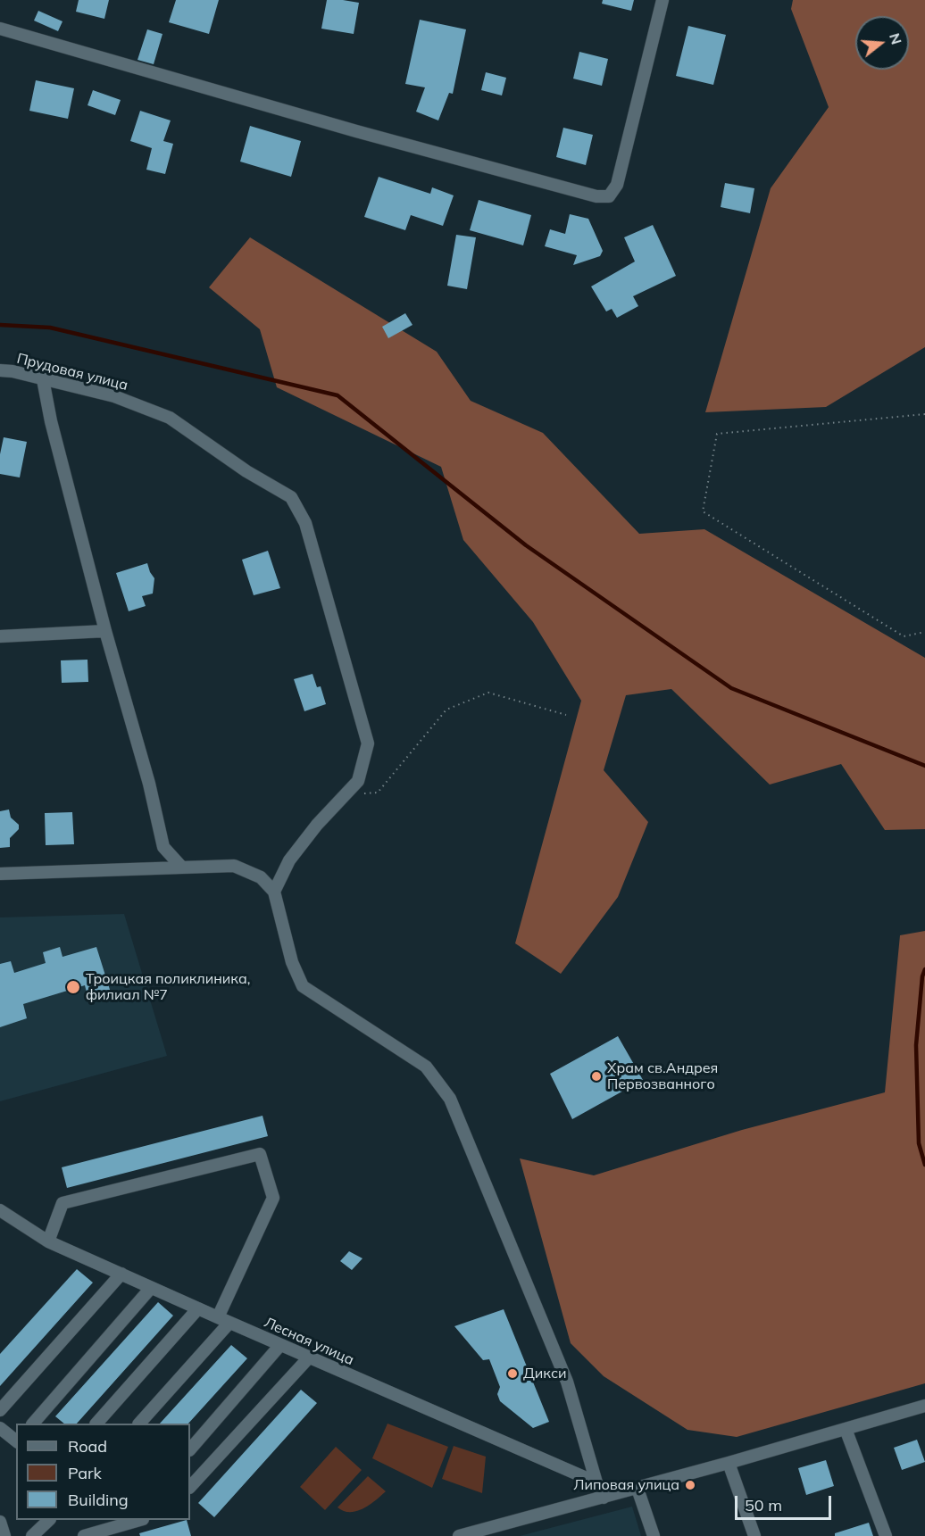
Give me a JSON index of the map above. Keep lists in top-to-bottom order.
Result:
{
  "streets": {
    "street": ["Прудовая улица", "Лесная улица"]
  },
  "places": [
    "Троицкая поликлиника, филиал №7",
    "Храм св.Андрея Первозванного",
    "Дикси",
    "Липовая улица"
  ],
  "legend": ["Road", "Park", "Building"],
  "scale_bar": "50 m",
  "north": "right"
}
